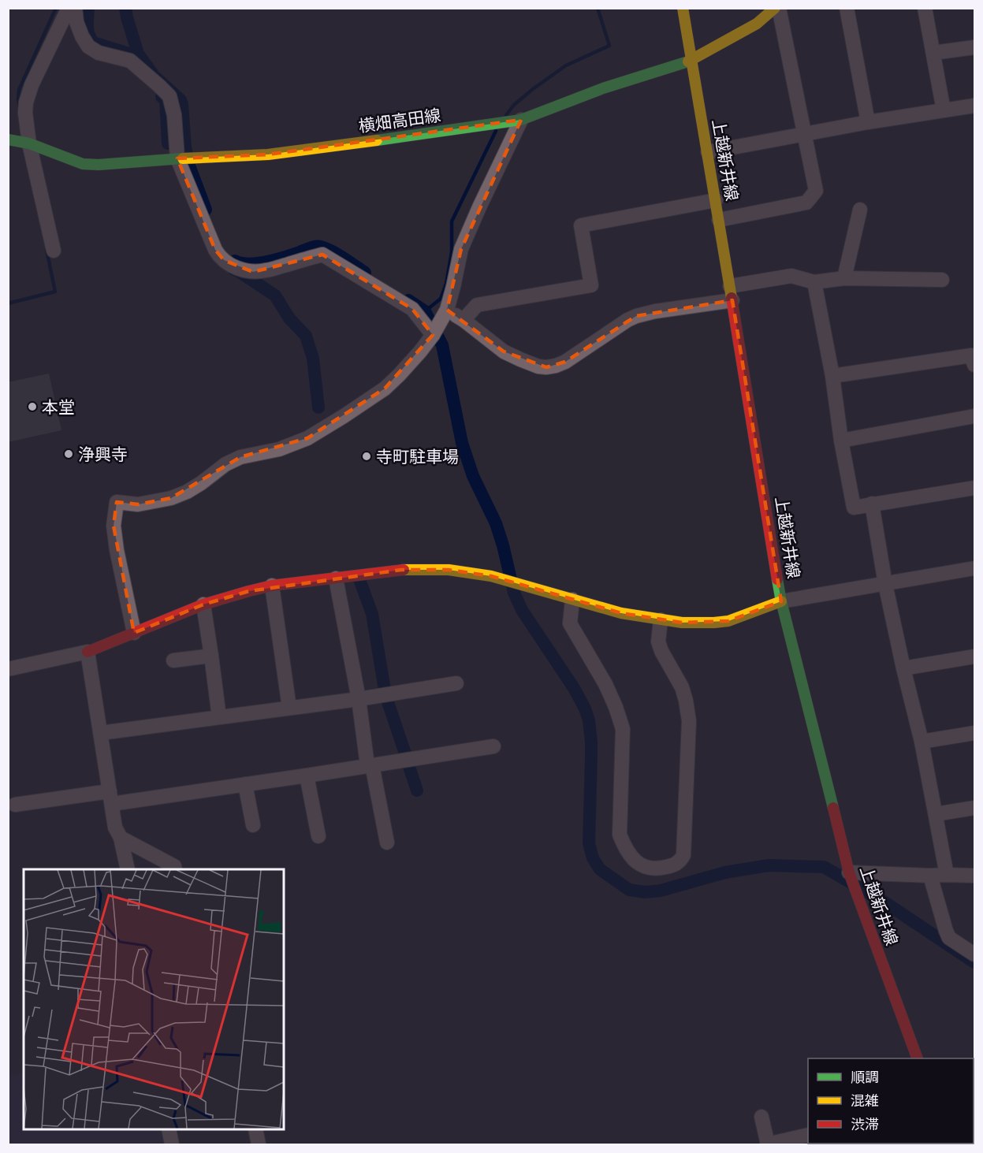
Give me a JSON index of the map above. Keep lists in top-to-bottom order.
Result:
{
  "streets": {
    "main road": ["横畑高田線", "上越新井線"]
  },
  "crossings": [
    ["横畑高田線", "上越新井線"]
  ],
  "places": ["本堂", "浄興寺", "寺町駐車場"],
  "legend": ["順調", "混雑", "渋滞"]
}
